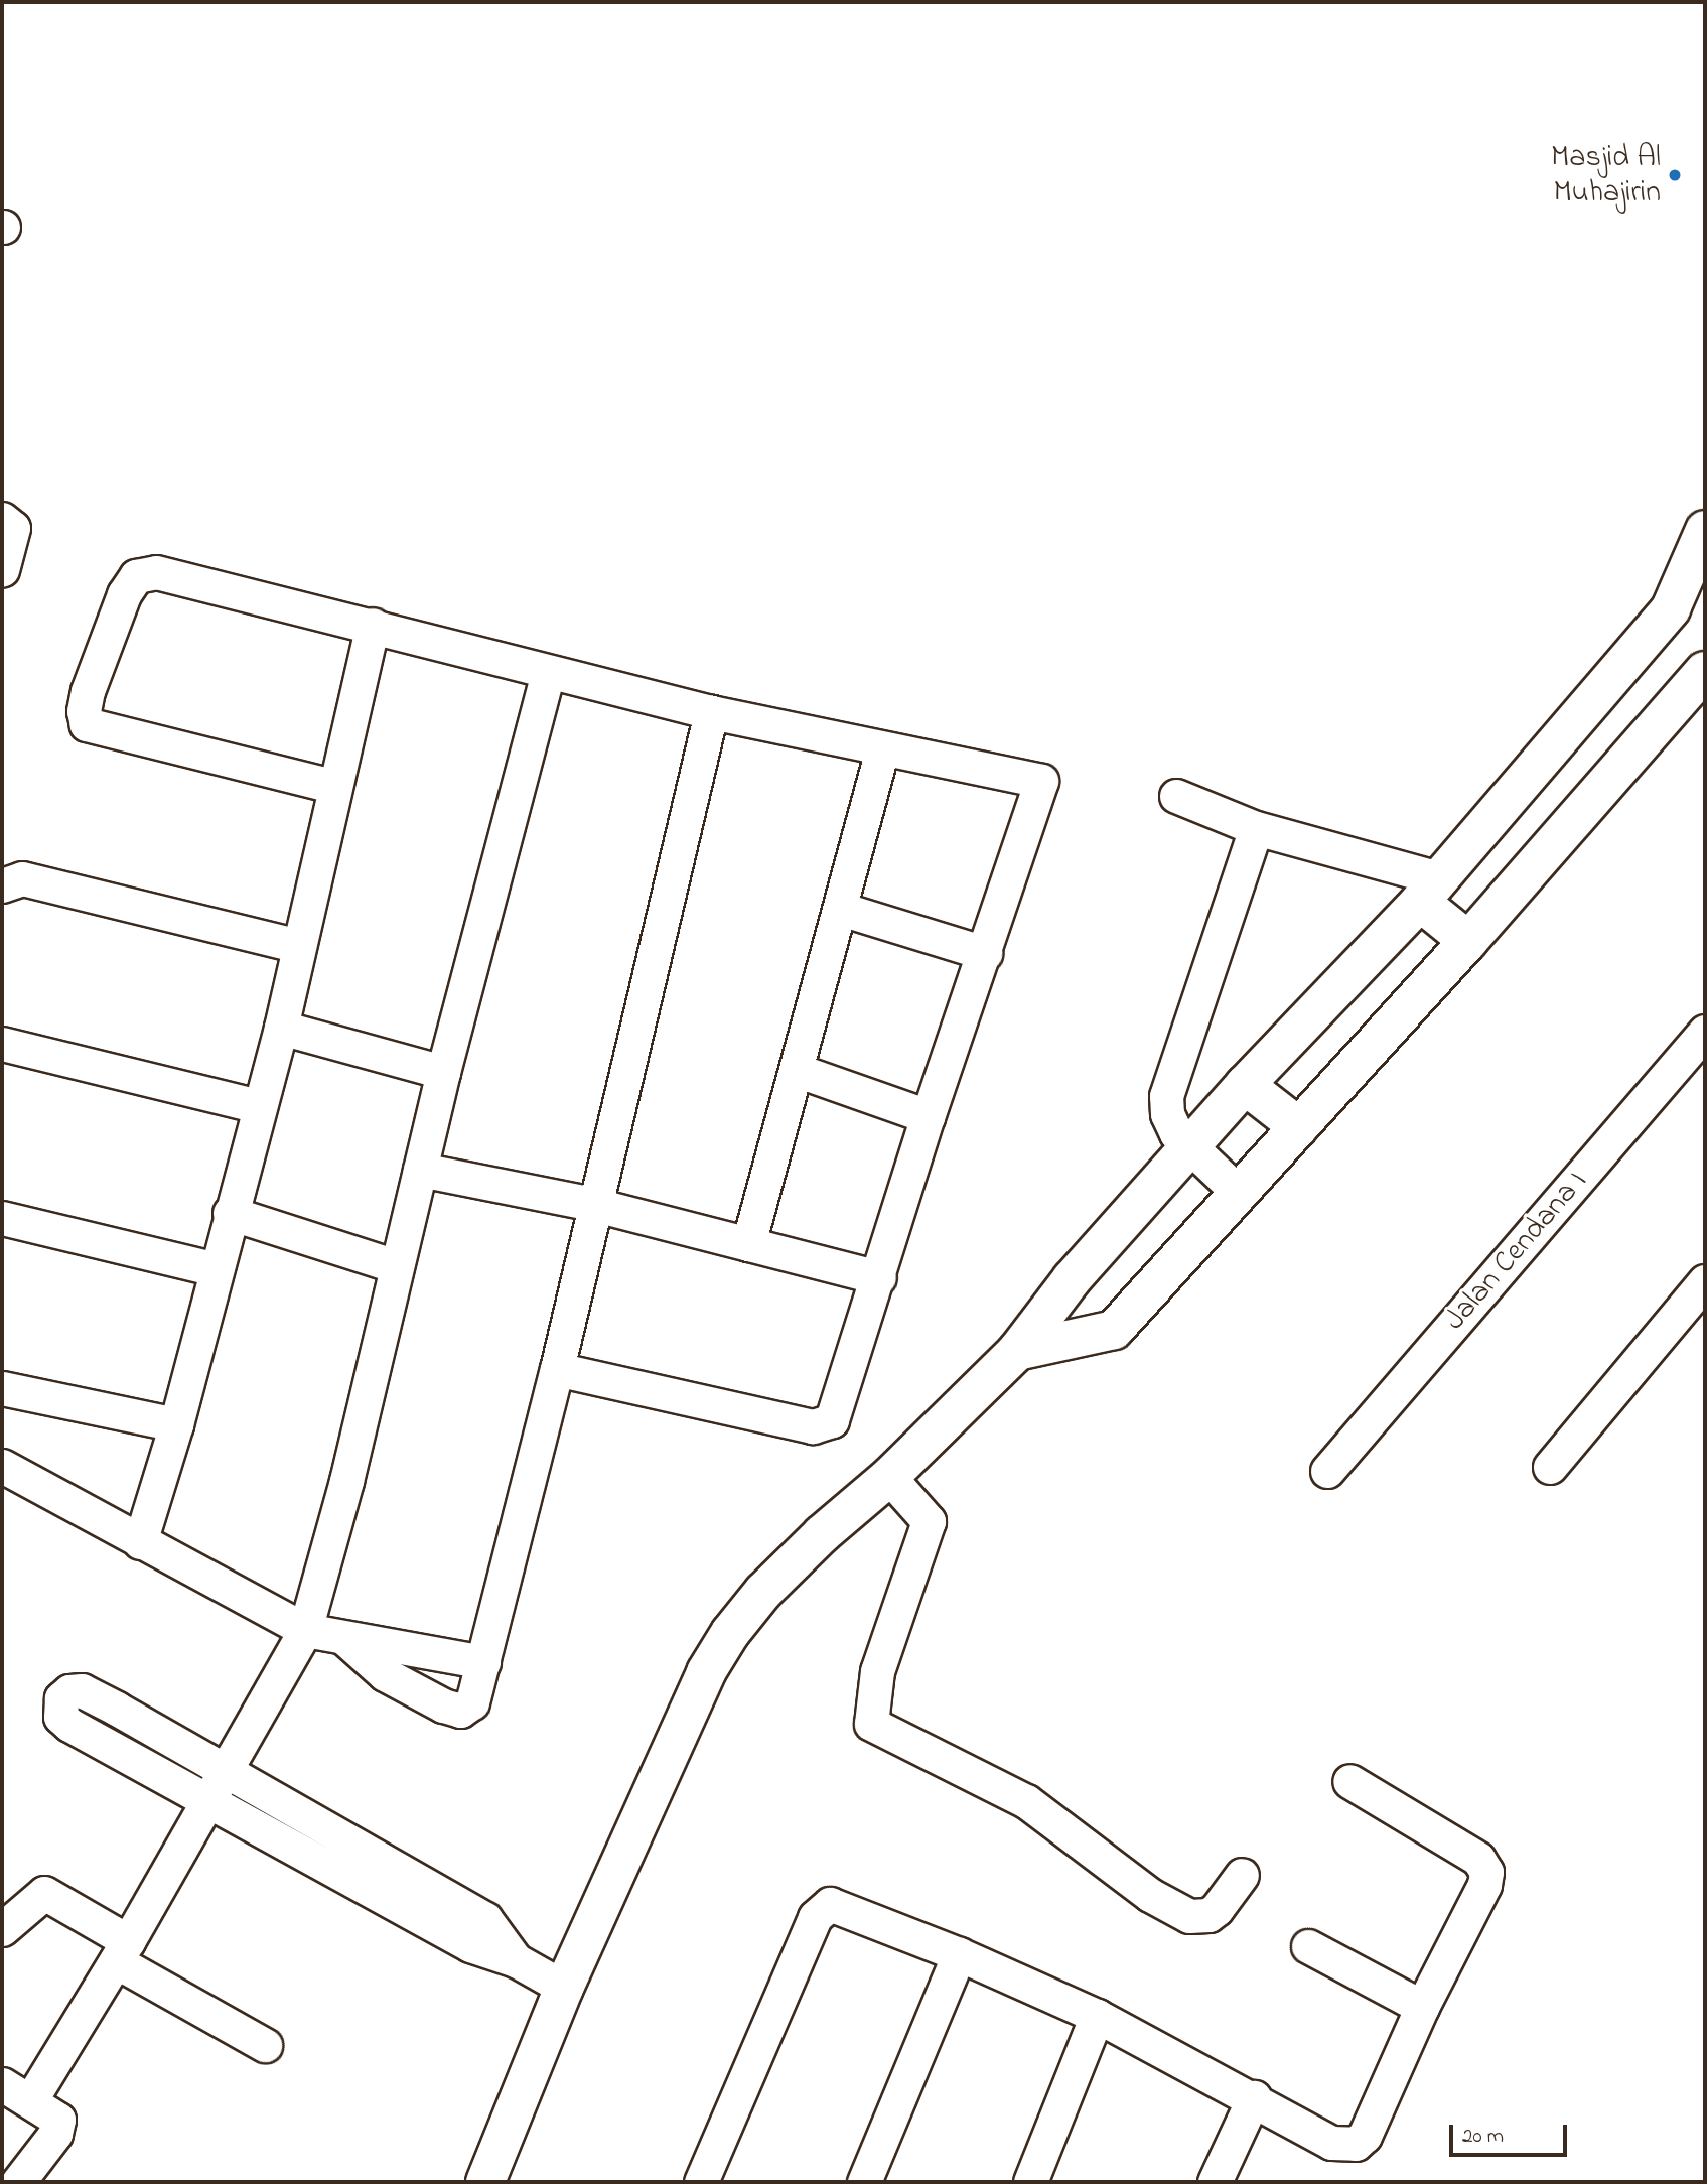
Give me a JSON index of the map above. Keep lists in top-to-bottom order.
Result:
{
  "streets": {
    "street": ["Jalan Cendana I"]
  },
  "places": ["Masjid Al Muhajirin"],
  "scale_bar": "20 m"
}
